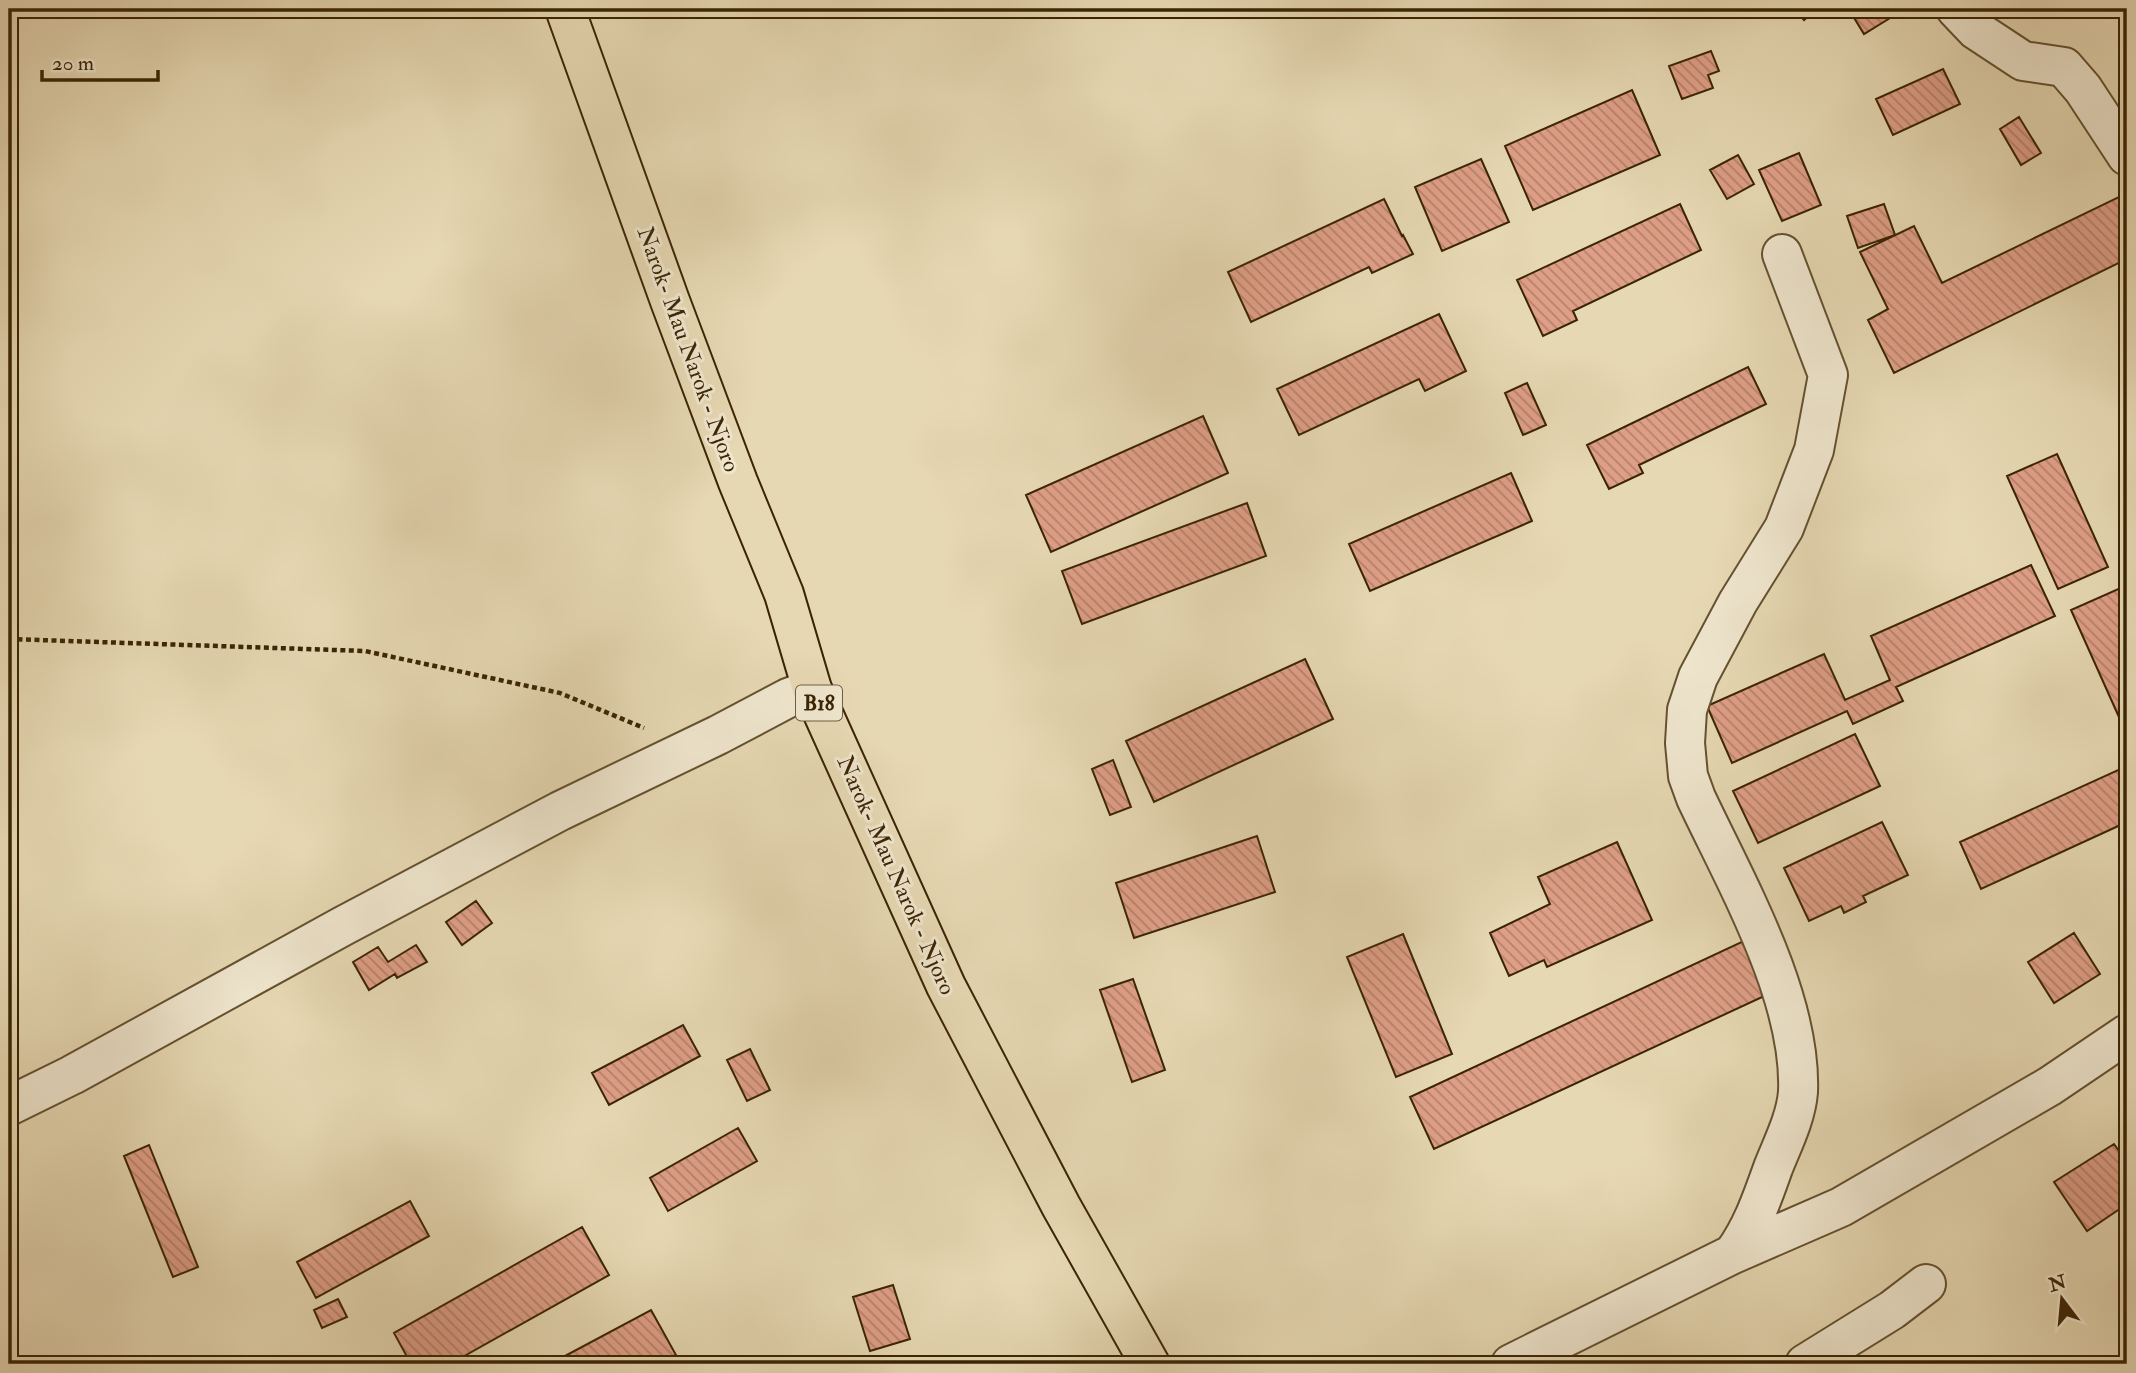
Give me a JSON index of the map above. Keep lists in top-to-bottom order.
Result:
{
  "streets": {
    "highway": ["Narok- Mau Narok - Njoro", "B18"]
  },
  "scale_bar": "20 m",
  "north": "top"
}
